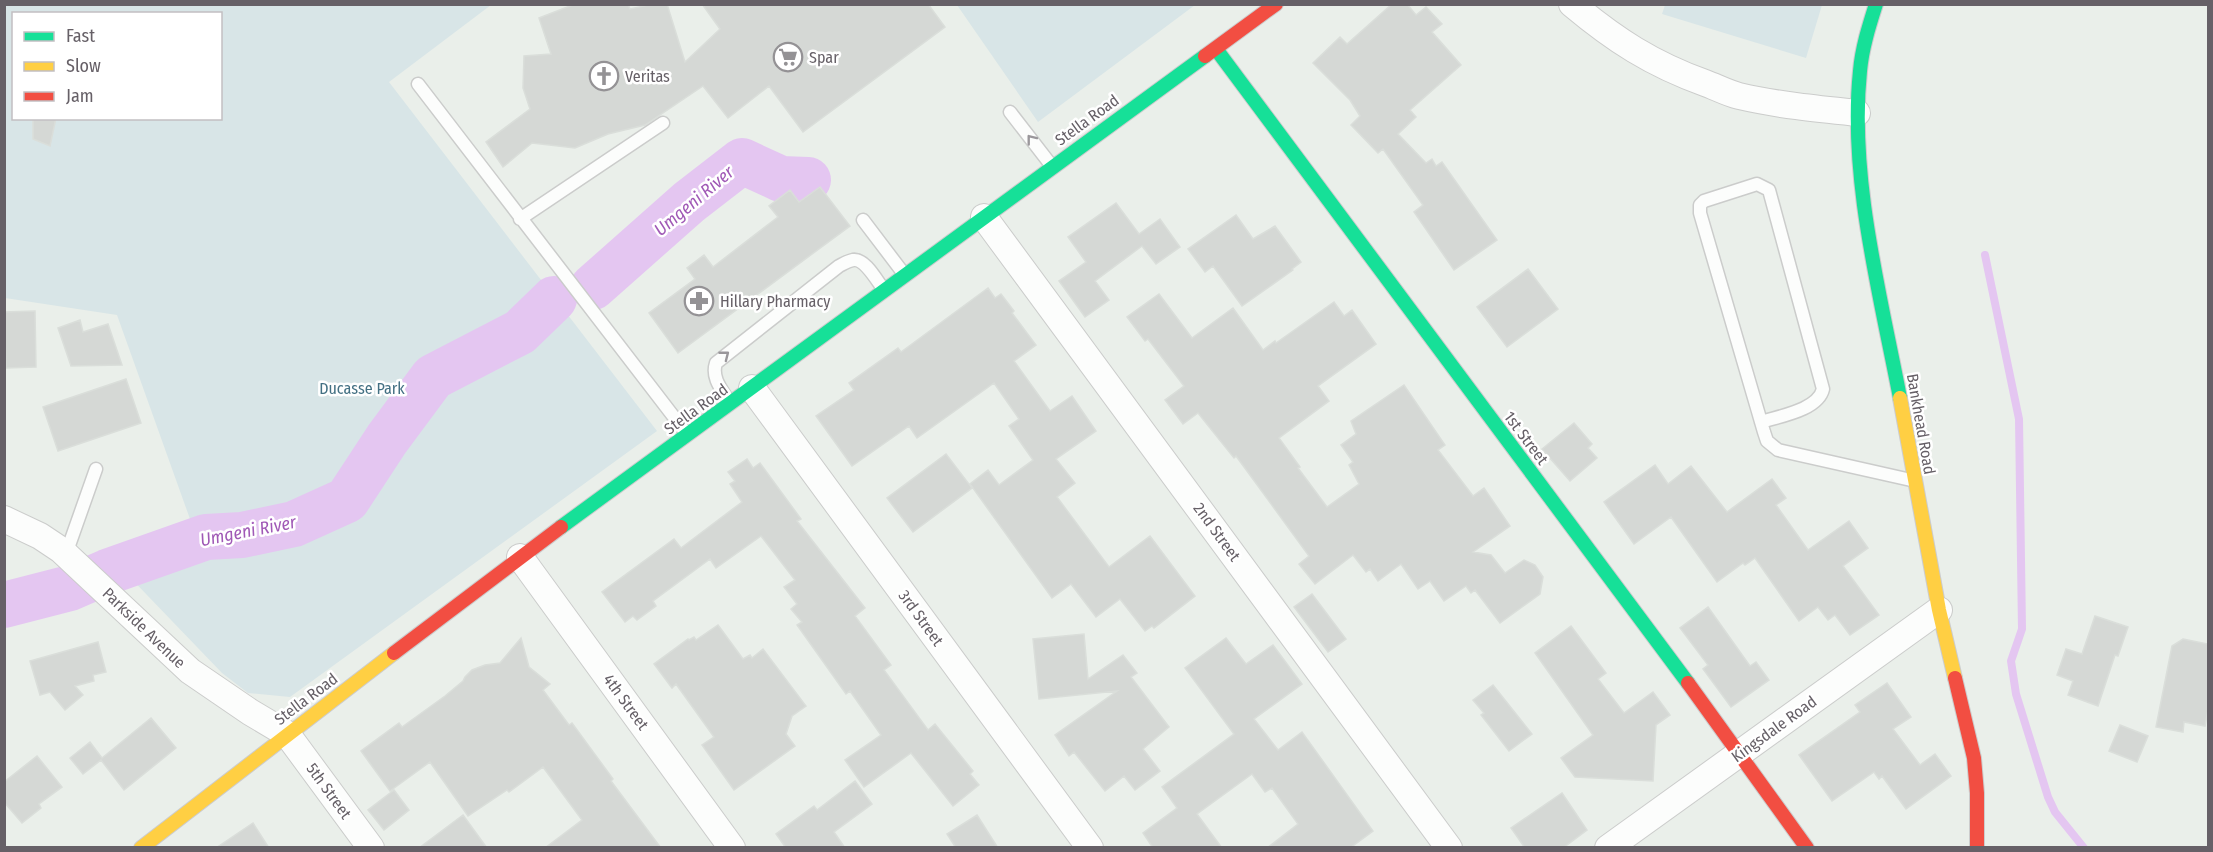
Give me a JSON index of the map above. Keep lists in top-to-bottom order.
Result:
{
  "streets": {
    "street": [
      "Stella Road",
      "Bankhead Road",
      "1st Street",
      "2nd Street",
      "3rd Street",
      "Parkside Avenue",
      "4th Street",
      "Kingsdale Road",
      "5th Street"
    ]
  },
  "crossings": [
    ["Stella Road", "1st Street"],
    ["Stella Road", "2nd Street"],
    ["Stella Road", "3rd Street"],
    ["Stella Road", "Parkside Avenue"],
    ["Stella Road", "4th Street"],
    ["Stella Road", "5th Street"],
    ["Bankhead Road", "Kingsdale Road"],
    ["1st Street", "Kingsdale Road"],
    ["Parkside Avenue", "5th Street"]
  ],
  "water": ["Umgeni River"],
  "parks": ["Ducasse Park"],
  "places": {
    "supermarket": ["Spar"],
    "church": ["Veritas"],
    "pharmacy": ["Hillary Pharmacy"]
  },
  "legend": ["Fast", "Slow", "Jam"]
}
